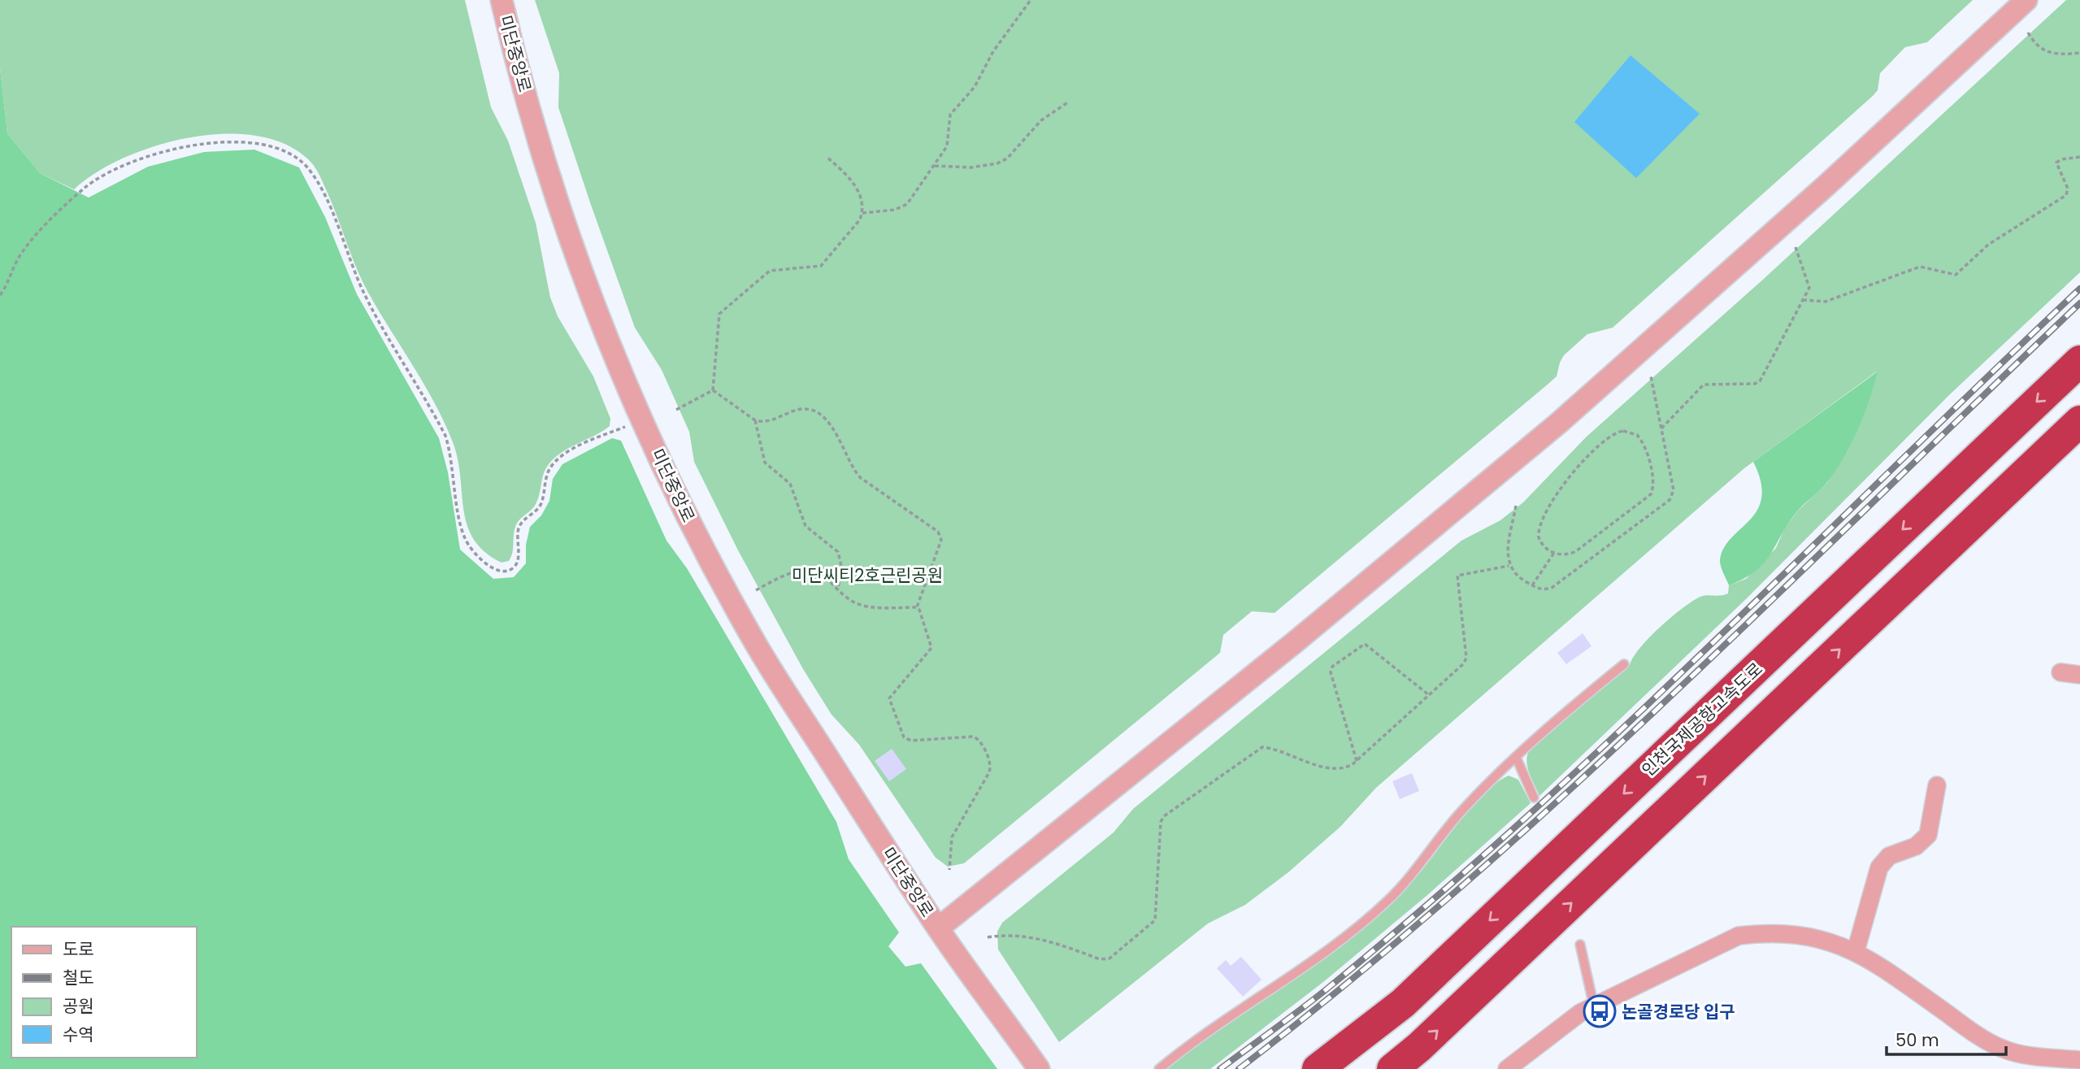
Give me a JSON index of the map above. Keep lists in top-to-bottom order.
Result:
{
  "streets": {
    "highway": ["인천국제공항고속도로"],
    "street": ["미단중앙로"]
  },
  "parks": ["미단씨티2호근린공원"],
  "places": {
    "bus stop": ["논골경로당 입구"]
  },
  "legend": [
    "도로",
    "철도",
    "공원",
    "수역"
  ],
  "scale_bar": "50 m"
}
